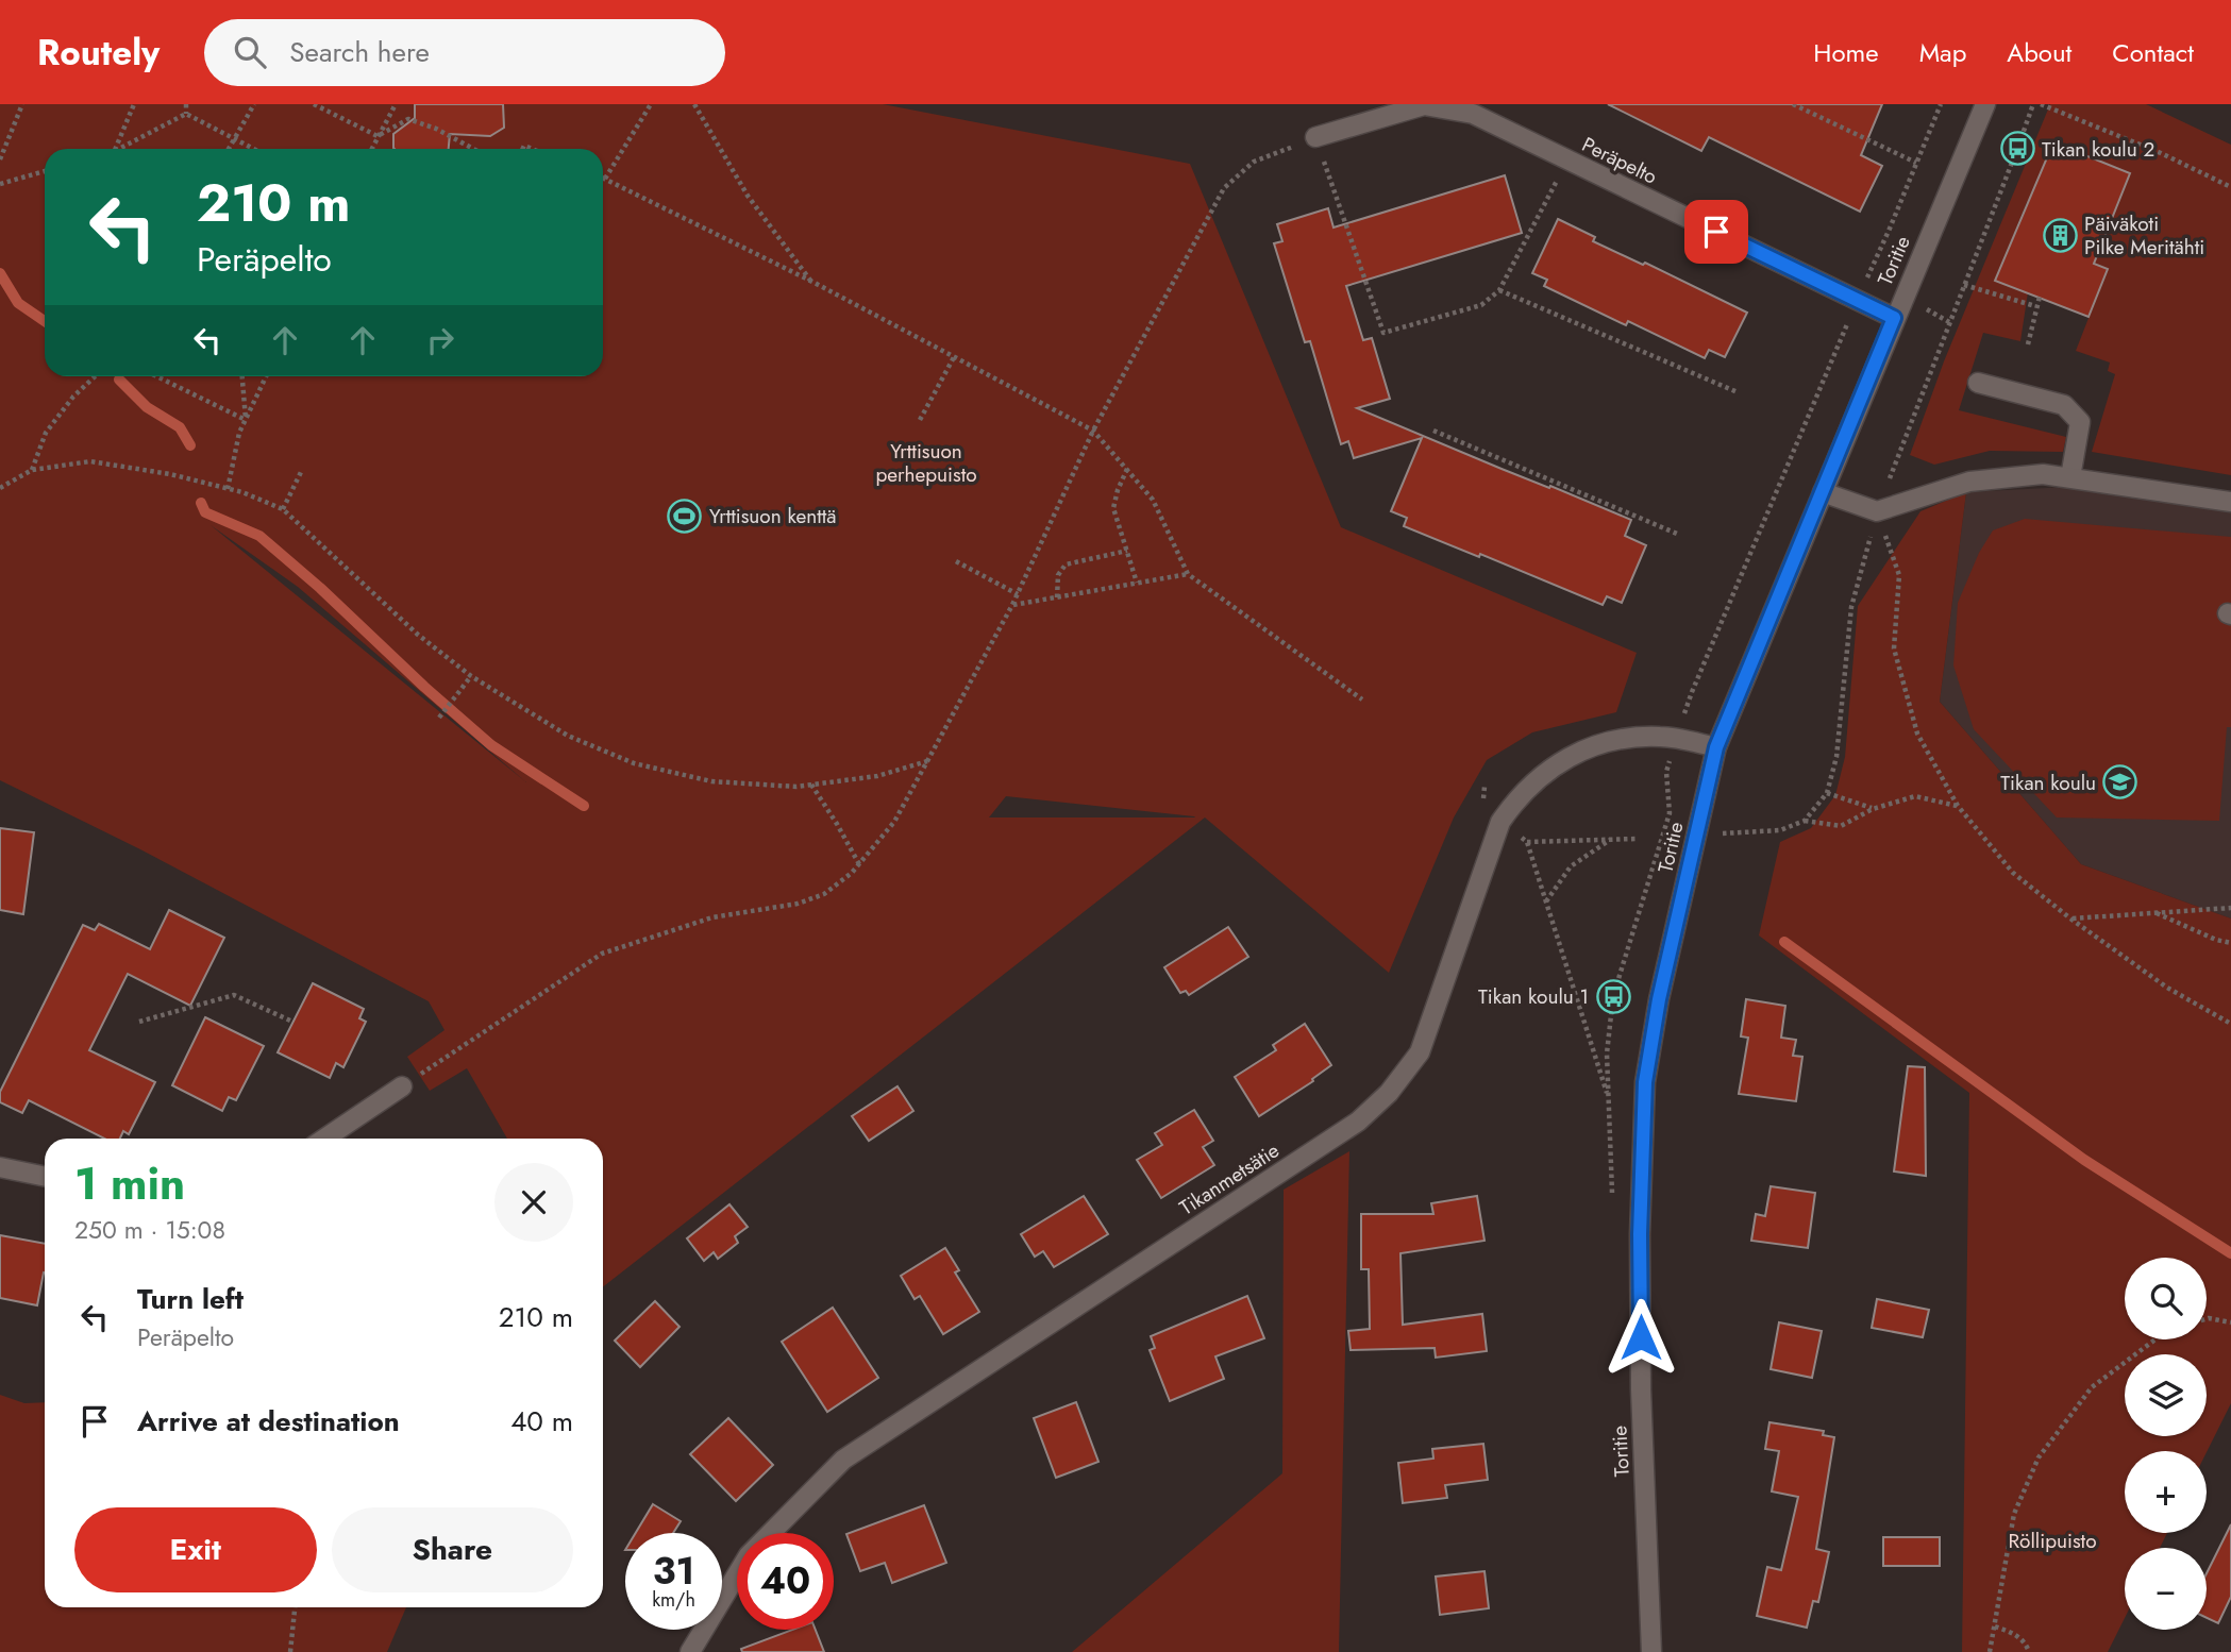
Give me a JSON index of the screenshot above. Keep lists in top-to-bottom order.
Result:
{
  "streets": {
    "street": ["Peräpelto", "Toritie", "Tikanmetsätie"]
  },
  "crossings": [
    ["Peräpelto", "Toritie"],
    ["Toritie", "Tikanmetsätie"]
  ],
  "parks": ["Yrttisuon perhepuisto", "Röllipuisto"],
  "places": {
    "bus stop": ["Tikan koulu 2", "Tikan koulu 1"],
    "building": ["Päiväkoti Pilke Meritähti"],
    "sports": ["Yrttisuon kenttä"],
    "school or university": ["Tikan koulu"]
  },
  "page": {
    "header": "Routely",
    "search": "Search here",
    "nav": [
      "Home",
      "Map",
      "About",
      "Contact"
    ],
    "turn": ["210 m", "Peräpelto"],
    "heading": ["1 min", "250 m · 15:08"],
    "map_buttons": ["+", "−"],
    "list": [
      {
        "name": "Turn left",
        "note": "Peräpelto",
        "value": "210 m"
      },
      {
        "name": "Arrive at destination",
        "value": "40 m"
      }
    ],
    "buttons": ["Exit", "Share"],
    "speed": "31 km/h",
    "limit": "40"
  }
}
